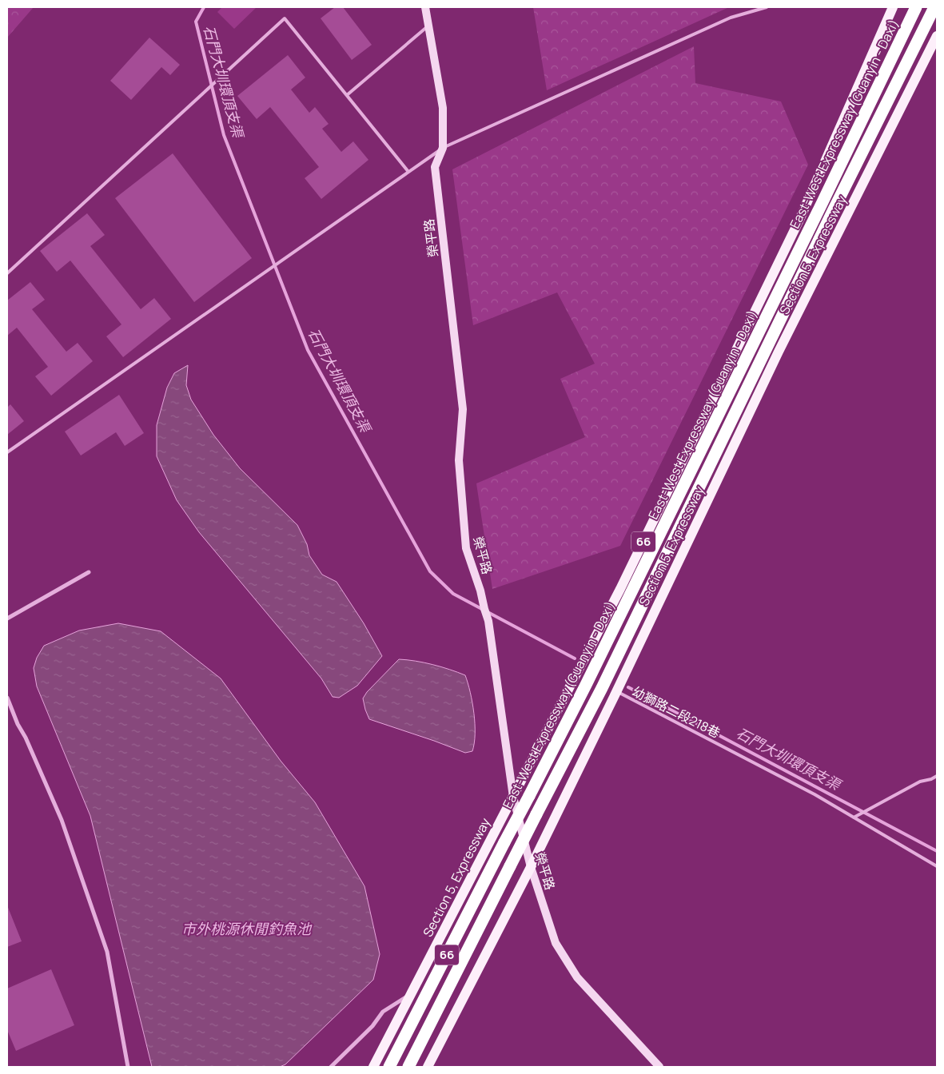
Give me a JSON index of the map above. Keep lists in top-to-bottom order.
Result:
{
  "streets": {
    "highway": ["East-West Expressway (Guanyin - Daxi)", "66"],
    "main road": ["Section 5, Expressway"],
    "street": ["榮平路"],
    "lane": ["幼獅路二段218巷"]
  },
  "crossings": [
    ["榮平路", "Section 5, Expressway"],
    ["Section 5, Expressway", "幼獅路二段218巷"]
  ],
  "water": ["石門大圳環頂支渠", "市外桃源休閒釣魚池"]
}
